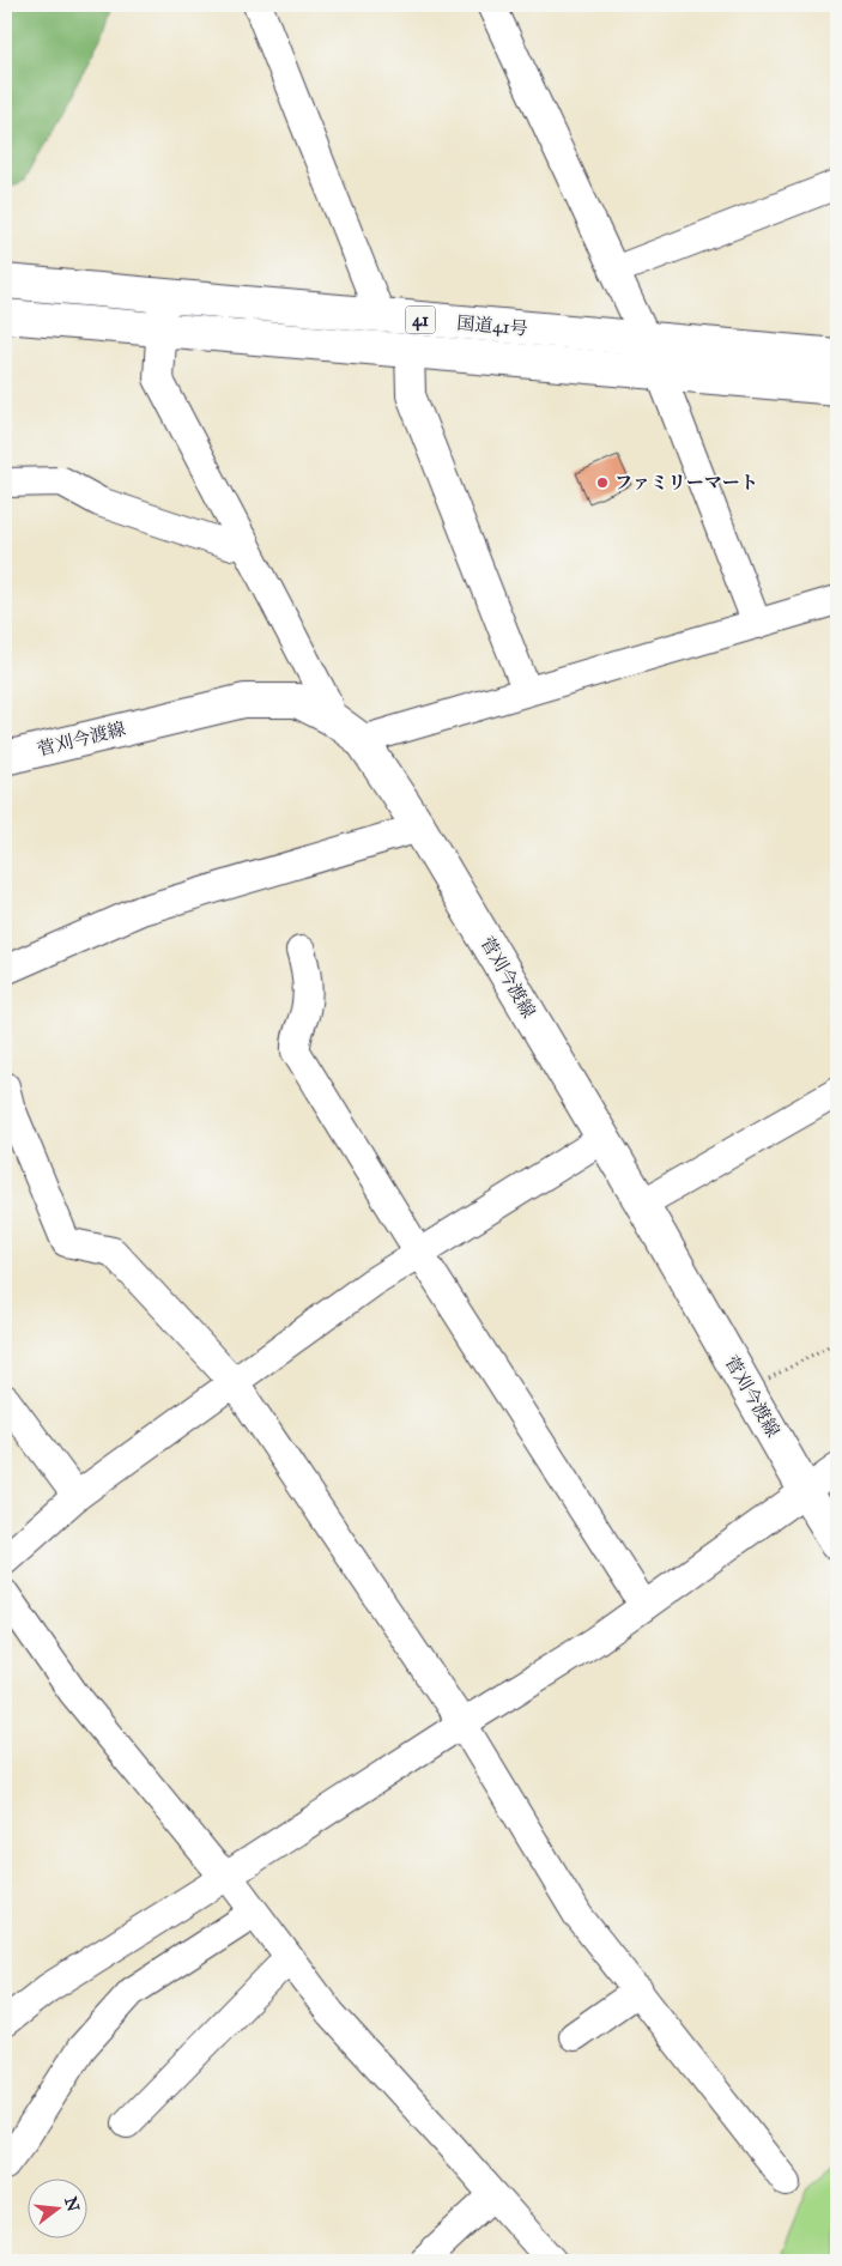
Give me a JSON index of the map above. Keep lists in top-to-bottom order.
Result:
{
  "streets": {
    "main road": ["41", "国道41号", "菅刈今渡線"]
  },
  "places": ["ファミリーマート"],
  "north": "right"
}
